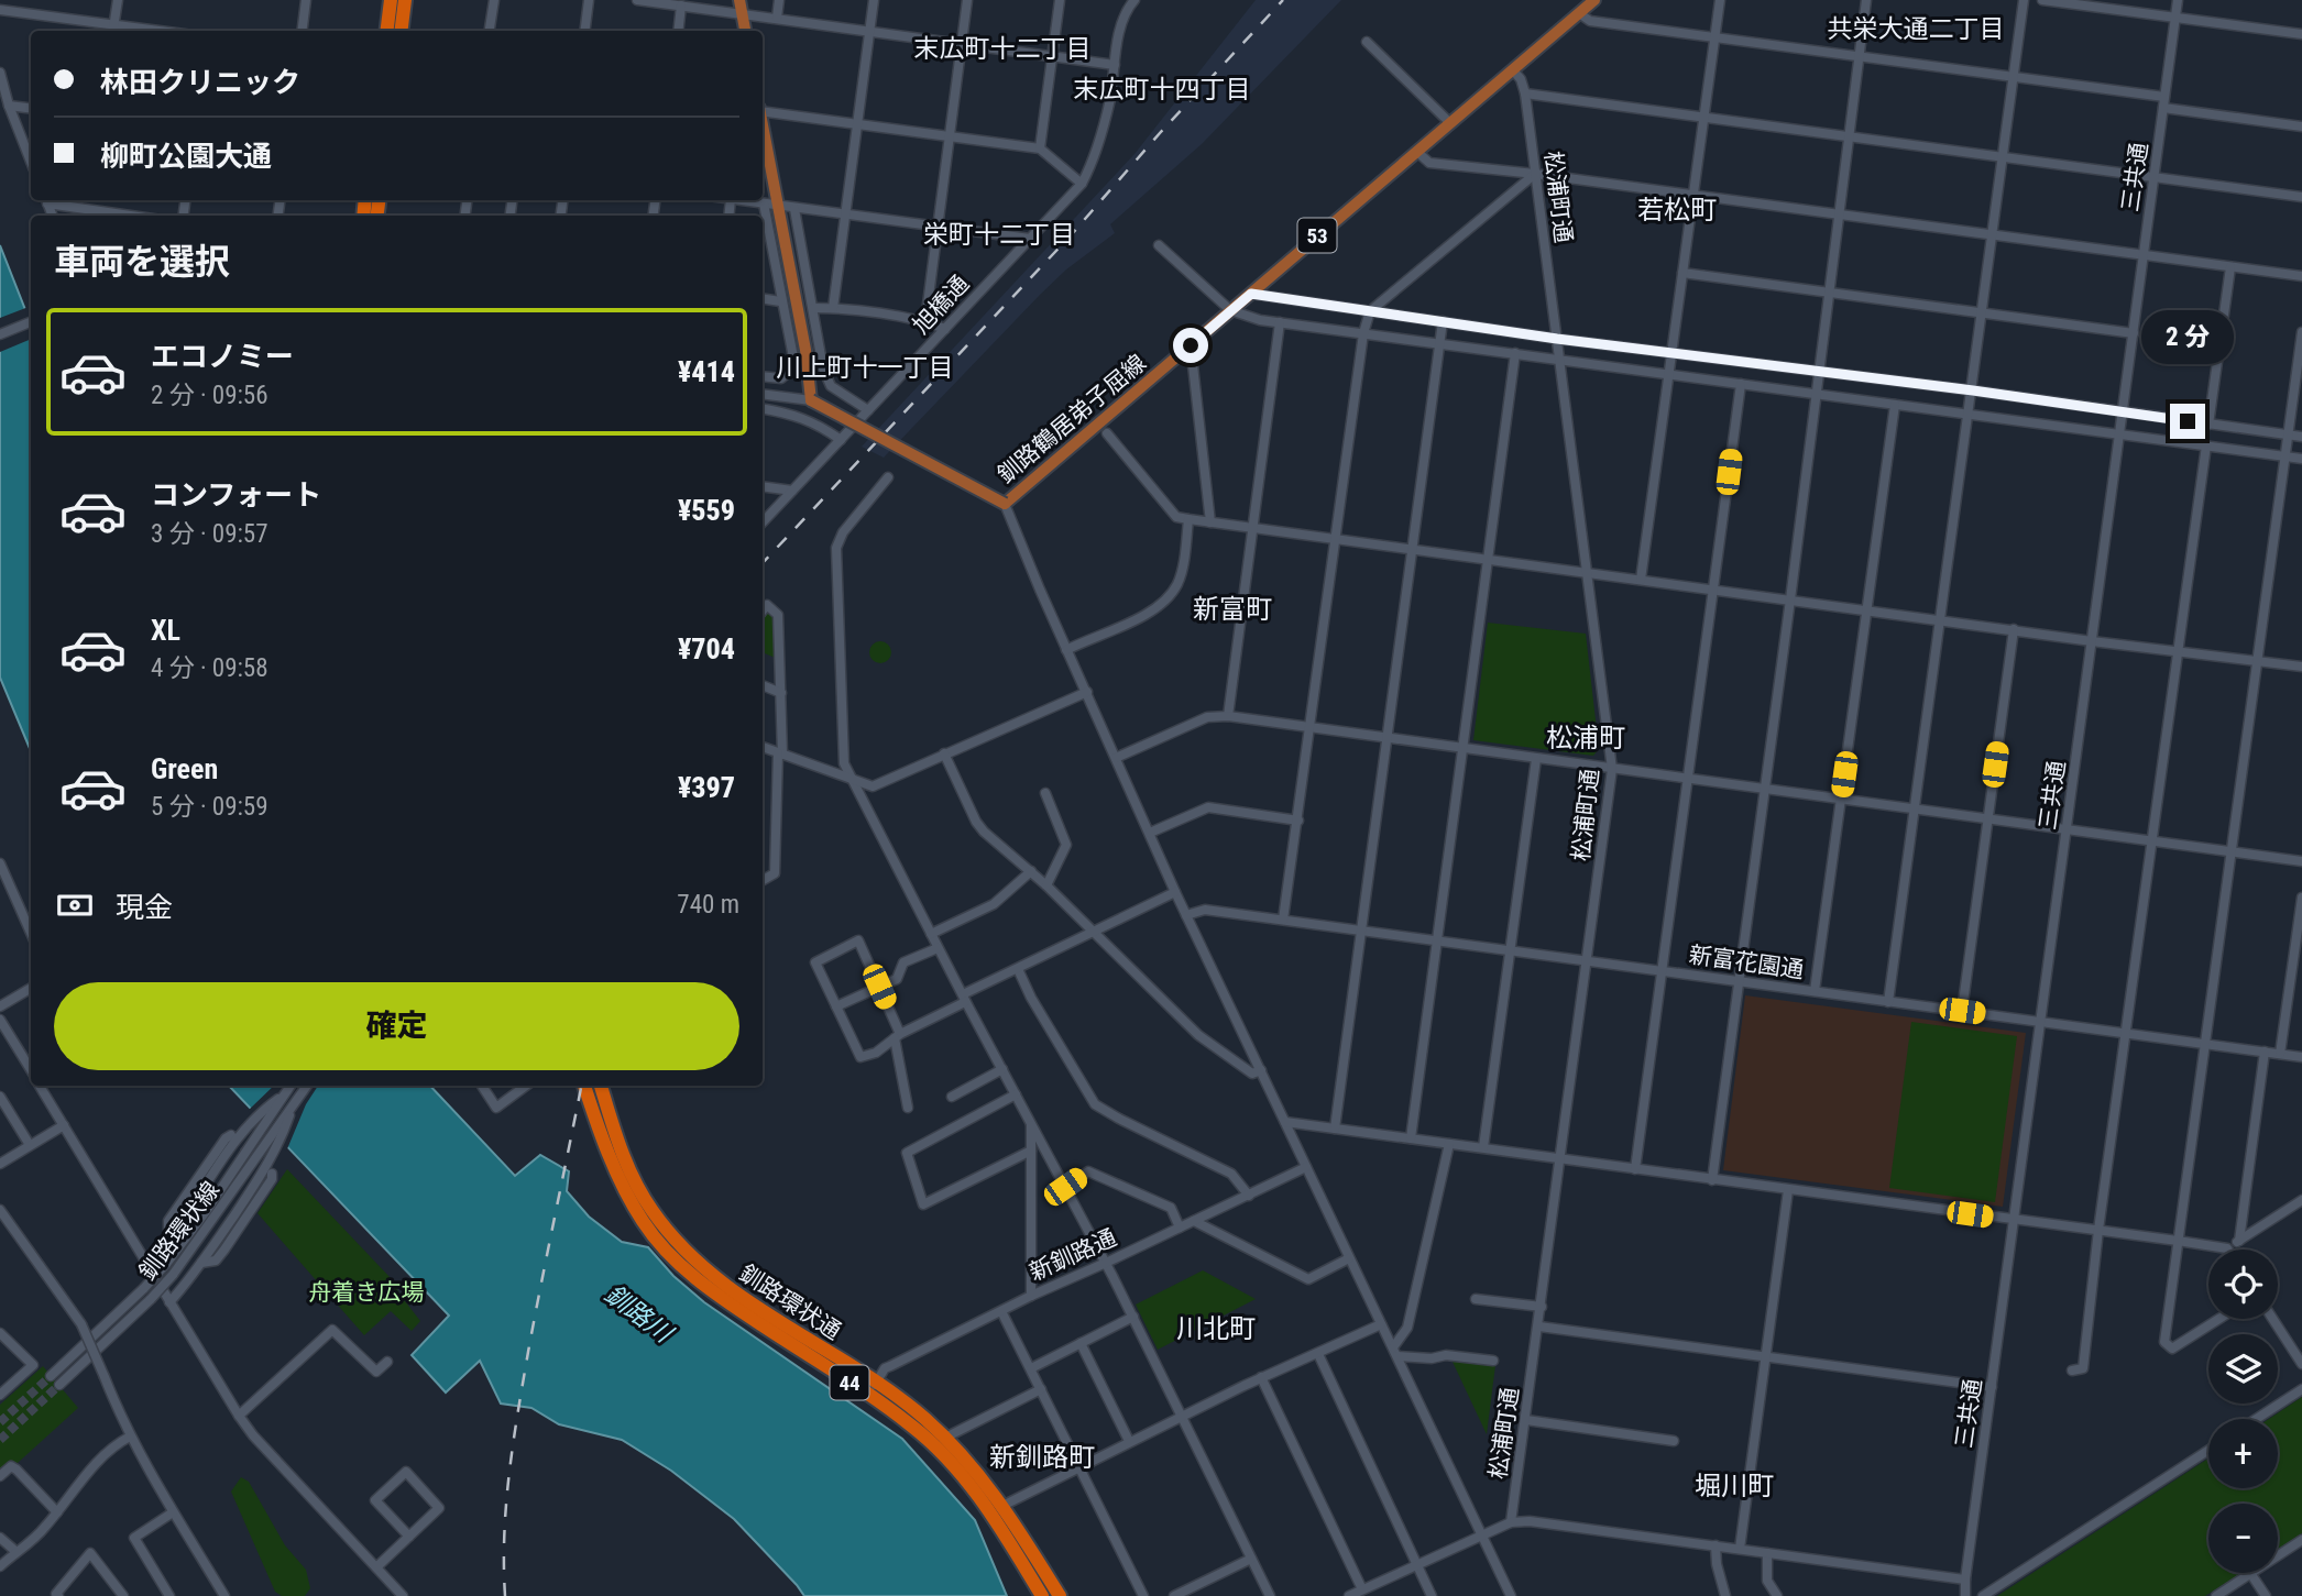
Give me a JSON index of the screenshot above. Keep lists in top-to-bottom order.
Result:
{
  "streets": {
    "highway": ["釧路環状通", "44"],
    "main road": ["53", "釧路鶴居弟子屈線"],
    "street": [
      "三共通",
      "松浦町通",
      "旭橋通",
      "新富花園通",
      "釧路環状線",
      "新釧路通"
    ]
  },
  "crossings": [
    ["三共通", "新富花園通"],
    ["松浦町通", "釧路鶴居弟子屈線"],
    ["松浦町通", "新富花園通"],
    ["新釧路通", "釧路環状通"]
  ],
  "districts": [
    "共栄大通二丁目",
    "末広町十二丁目",
    "末広町十四丁目",
    "若松町",
    "栄町十二丁目",
    "川上町十一丁目",
    "新富町",
    "松浦町",
    "川北町",
    "新釧路町",
    "堀川町"
  ],
  "water": ["釧路川"],
  "parks": ["舟着き広場"],
  "page": {
    "banner": ["林田クリニック", "柳町公園大通"],
    "heading": "車両を選択",
    "list": [
      {
        "name": "エコノミー",
        "note": "2 分 · 09:56",
        "value": "¥414"
      },
      {
        "name": "コンフォート",
        "note": "3 分 · 09:57",
        "value": "¥559"
      },
      {
        "name": "XL",
        "note": "4 分 · 09:58",
        "value": "¥704"
      },
      {
        "name": "Green",
        "note": "5 分 · 09:59",
        "value": "¥397"
      }
    ],
    "bubble": "2 分",
    "pay": ["現金", "740 m"],
    "buttons": "確定",
    "map_buttons": ["+", "−"]
  }
}
